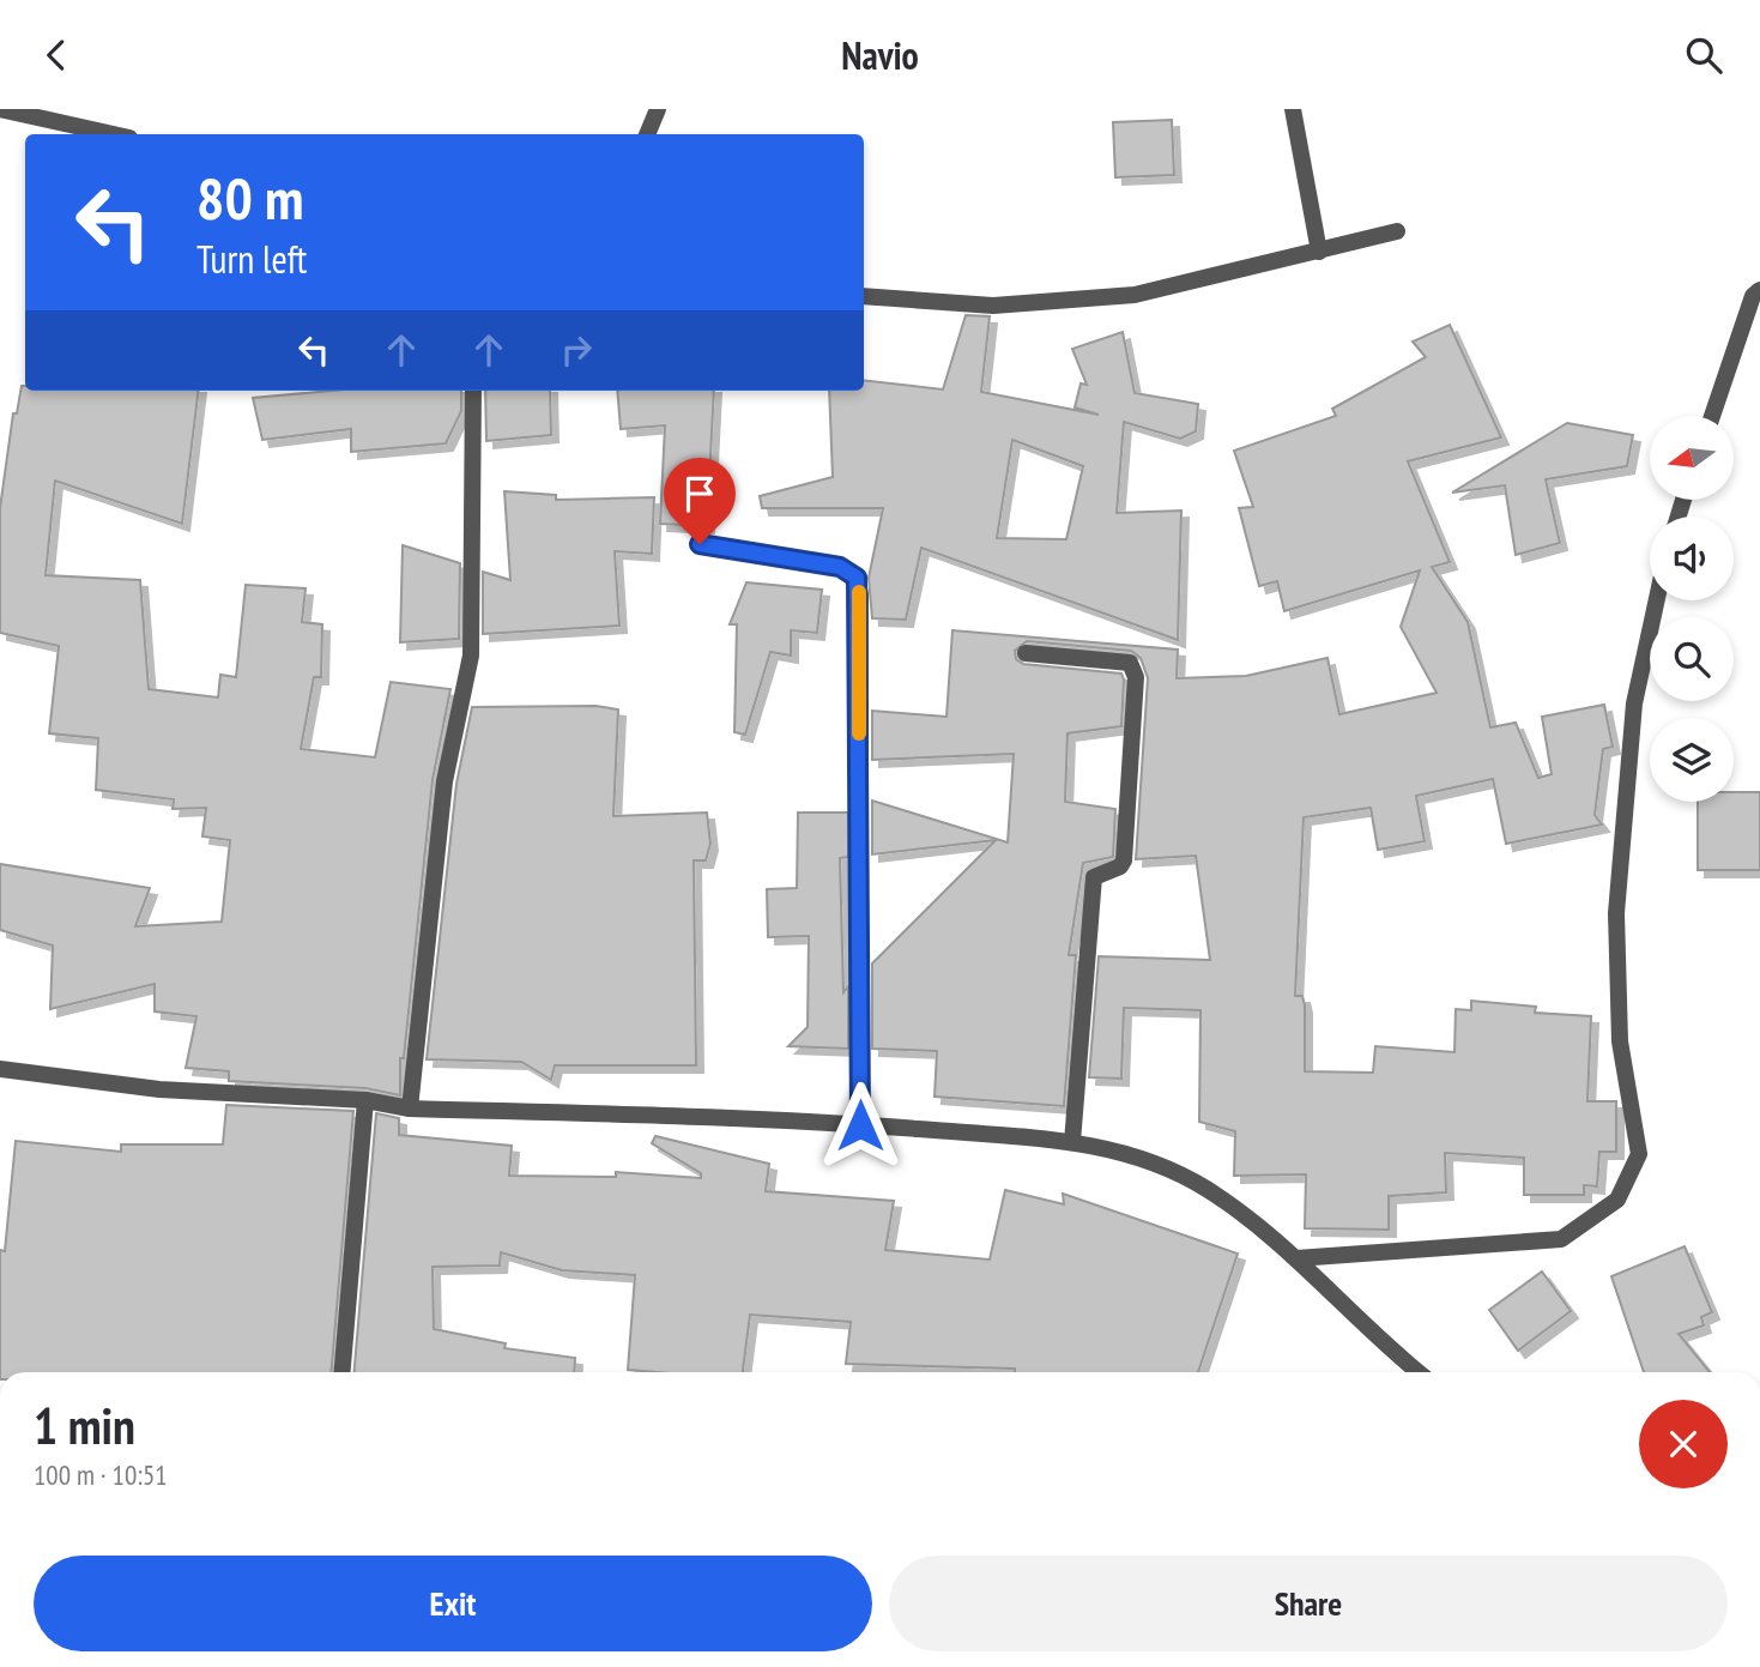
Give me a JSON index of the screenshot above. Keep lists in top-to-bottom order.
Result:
{
  "north": "left",
  "page": {
    "header": "Navio",
    "turn": ["80 m", "Turn left"],
    "heading": ["1 min", "100 m · 10:51"],
    "buttons": ["Exit", "Share"]
  }
}
